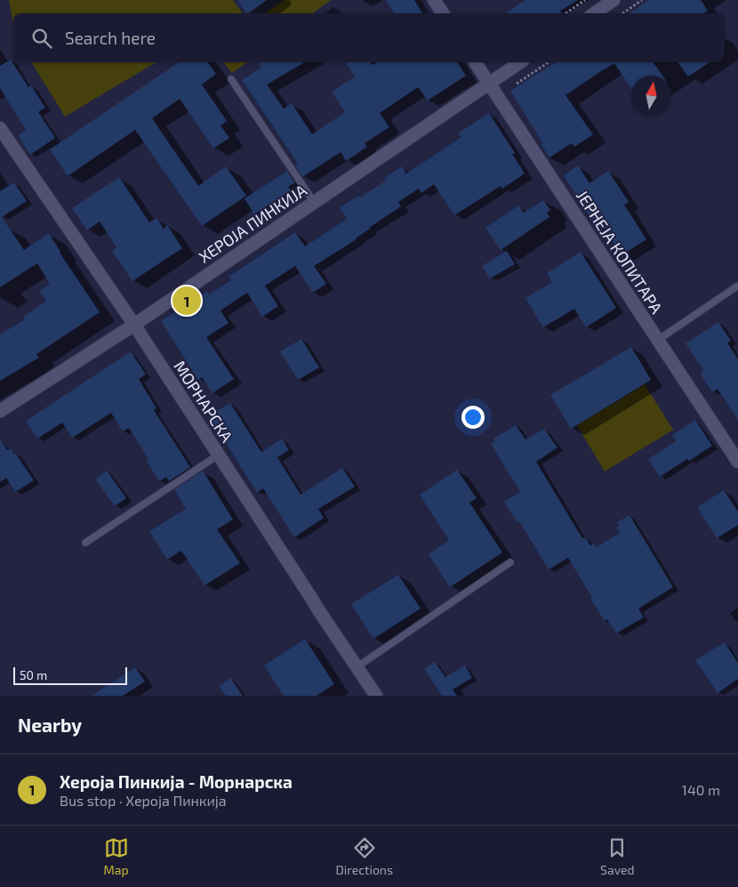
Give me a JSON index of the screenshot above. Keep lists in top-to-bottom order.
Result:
{
  "streets": {
    "street": ["ХЕРОЈА ПИНКИЈА", "ЈЕРНЕЈА КОПИТАРА", "МОРНАРСКА"]
  },
  "crossings": [
    ["ХЕРОЈА ПИНКИЈА", "ЈЕРНЕЈА КОПИТАРА"],
    ["ХЕРОЈА ПИНКИЈА", "МОРНАРСКА"]
  ],
  "scale_bar": "50 m",
  "north": "top",
  "page": {
    "search": "Search here",
    "pins": "1",
    "scale": "50 m",
    "heading": "Nearby",
    "list": [
      {
        "mark": "1",
        "name": "Хероја Пинкија - Морнарска",
        "note": "Bus stop · Хероја Пинкија",
        "value": "140 m"
      }
    ],
    "nav": ["Map", "Directions", "Saved"]
  }
}
